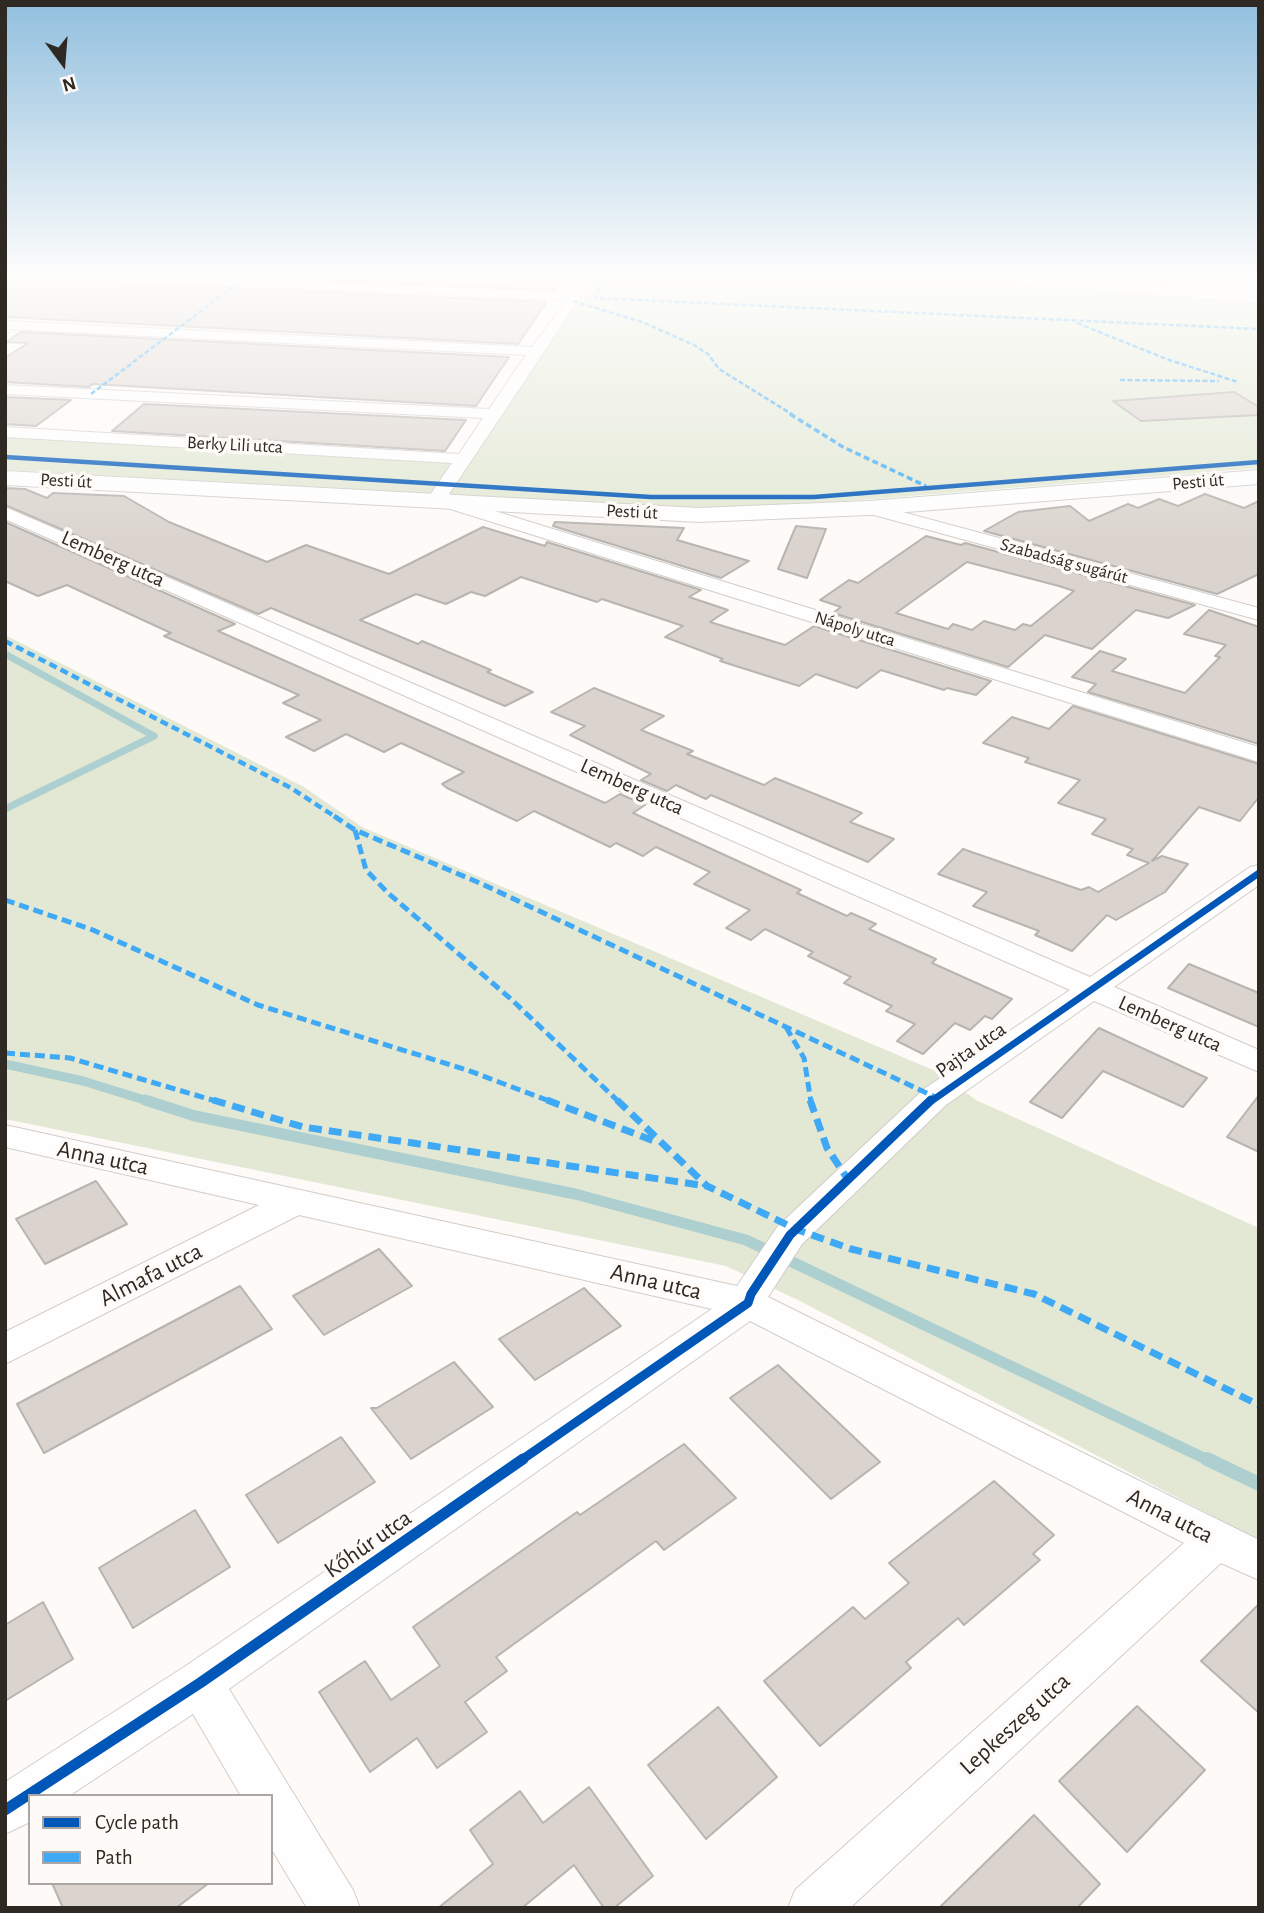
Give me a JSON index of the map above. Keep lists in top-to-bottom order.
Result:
{
  "streets": {
    "main road": ["Pesti út"],
    "street": [
      "Berky Lili utca",
      "Lemberg utca",
      "Szabadság sugárút",
      "Nápoly utca",
      "Pajta utca",
      "Anna utca",
      "Almafa utca",
      "Kőhúr utca",
      "Lepkeszeg utca"
    ]
  },
  "crossings": [
    ["Pesti út", "Szabadság sugárút"],
    ["Pesti út", "Nápoly utca"],
    ["Lemberg utca", "Pajta utca"],
    ["Pajta utca", "Anna utca"],
    ["Pajta utca", "Kőhúr utca"],
    ["Anna utca", "Almafa utca"],
    ["Anna utca", "Kőhúr utca"],
    ["Anna utca", "Lepkeszeg utca"]
  ],
  "legend": ["Cycle path", "Path"],
  "north": "bottom"
}
